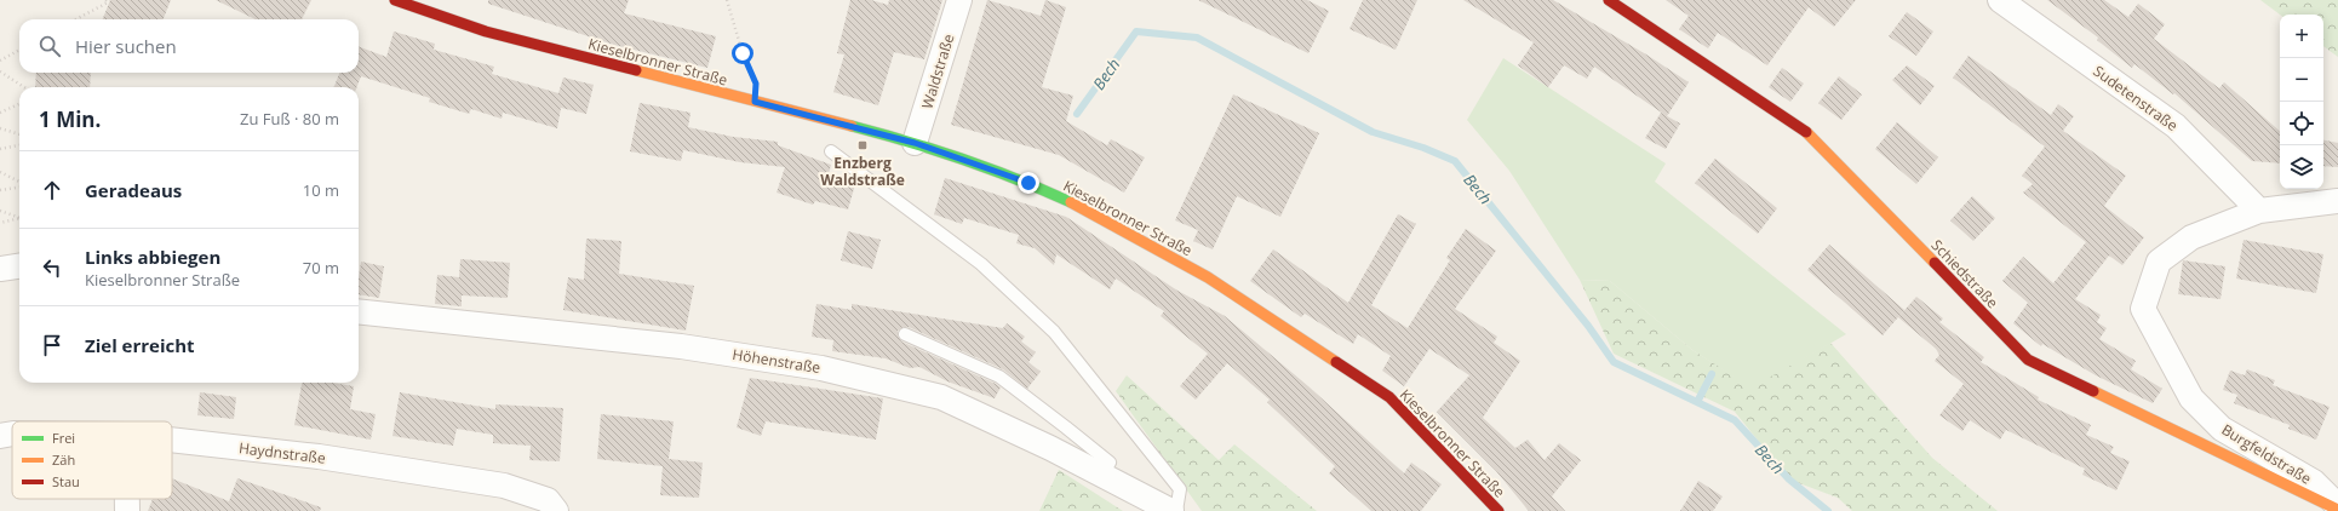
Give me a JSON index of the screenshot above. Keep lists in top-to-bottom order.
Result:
{
  "streets": {
    "main road": ["Kieselbronner Straße", "Schiedstraße"],
    "street": [
      "Waldstraße",
      "Sudetenstraße",
      "Höhenstraße",
      "Haydnstraße",
      "Burgfeldstraße"
    ]
  },
  "crossings": [
    ["Kieselbronner Straße", "Waldstraße"],
    ["Sudetenstraße", "Burgfeldstraße"],
    ["Schiedstraße", "Burgfeldstraße"]
  ],
  "water": ["Bech"],
  "places": {
    "transit": ["Enzberg Waldstraße"]
  },
  "legend": ["Frei", "Zäh", "Stau"],
  "page": {
    "map_buttons": ["+", "−"],
    "search": "Hier suchen",
    "heading": ["1 Min.", "Zu Fuß · 80 m"],
    "list": [
      ["Geradeaus", "10 m"],
      ["Links abbiegen", "Kieselbronner Straße", "70 m"],
      "Ziel erreicht"
    ]
  }
}
